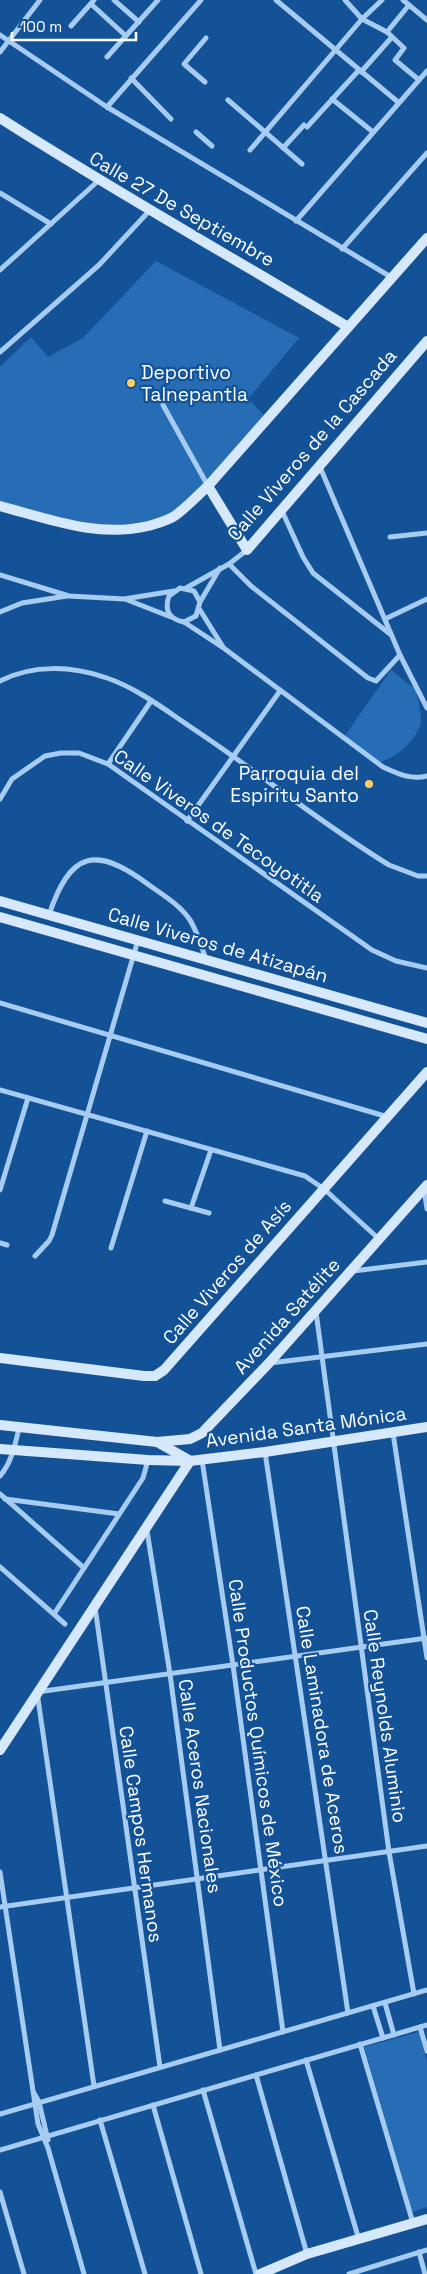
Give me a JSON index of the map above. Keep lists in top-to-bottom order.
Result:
{
  "streets": {
    "street": [
      "Calle 27 De Septiembre",
      "Calle Viveros de la Cascada",
      "Calle Viveros de Tecoyotitla",
      "Calle Viveros de Atizapán",
      "Calle Viveros de Asís",
      "Avenida Satélite",
      "Avenida Santa Mónica",
      "Calle Reynolds Aluminio",
      "Calle Laminadora de Aceros",
      "Calle Productos Químicos de México",
      "Calle Aceros Nacionales",
      "Calle Campos Hermanos"
    ]
  },
  "crossings": [
    ["Avenida Satélite", "Calle Reynolds Aluminio"],
    ["Avenida Santa Mónica", "Calle Reynolds Aluminio"],
    ["Avenida Santa Mónica", "Calle Laminadora de Aceros"],
    ["Avenida Santa Mónica", "Calle Productos Químicos de México"]
  ],
  "places": ["Deportivo Talnepantla", "Parroquia del Espiritu Santo"],
  "scale_bar": "100 m"
}
